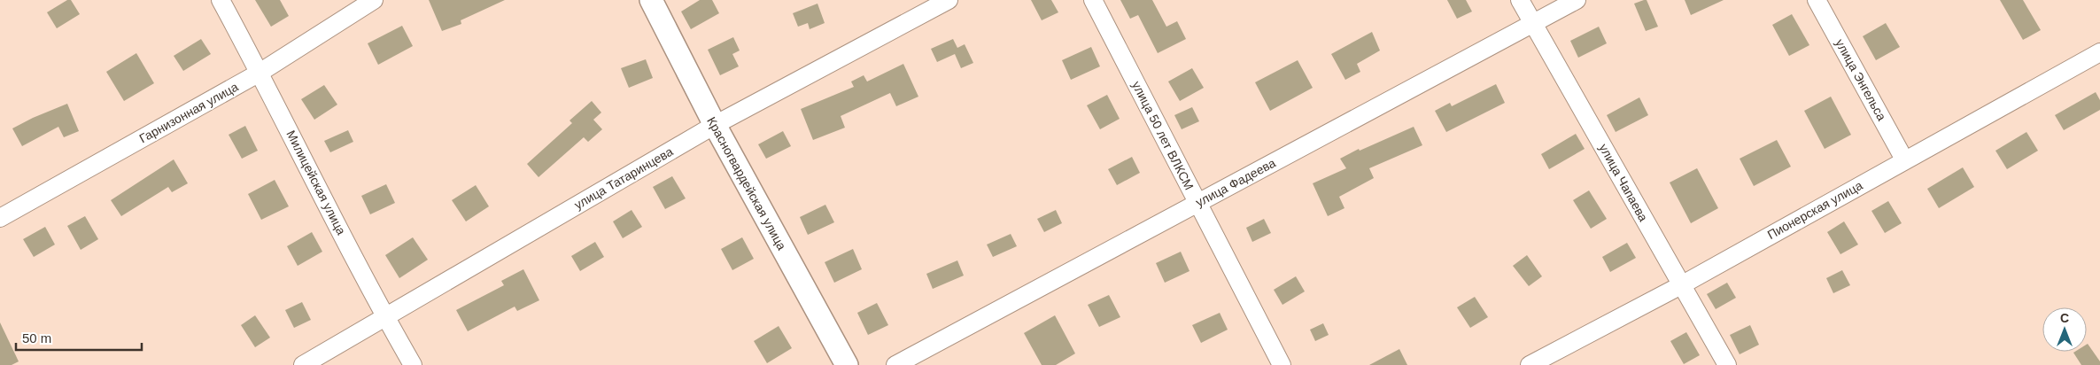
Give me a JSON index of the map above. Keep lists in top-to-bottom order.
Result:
{
  "streets": {
    "street": [
      "улица Энгельса",
      "Гарнизонная улица",
      "улица 50 лет ВЛКСМ",
      "улица Татаринцева",
      "Милицейская улица",
      "улица Фадеева",
      "улица Чапаева",
      "Красногвардейская улица",
      "Пионерская улица"
    ]
  },
  "crossings": [
    ["улица Энгельса", "Пионерская улица"],
    ["Гарнизонная улица", "Милицейская улица"],
    ["улица 50 лет ВЛКСМ", "улица Фадеева"],
    ["улица Татаринцева", "Милицейская улица"],
    ["улица Татаринцева", "Красногвардейская улица"],
    ["улица Фадеева", "улица Чапаева"],
    ["улица Чапаева", "Пионерская улица"]
  ],
  "scale_bar": "50 m",
  "north": "top"
}
